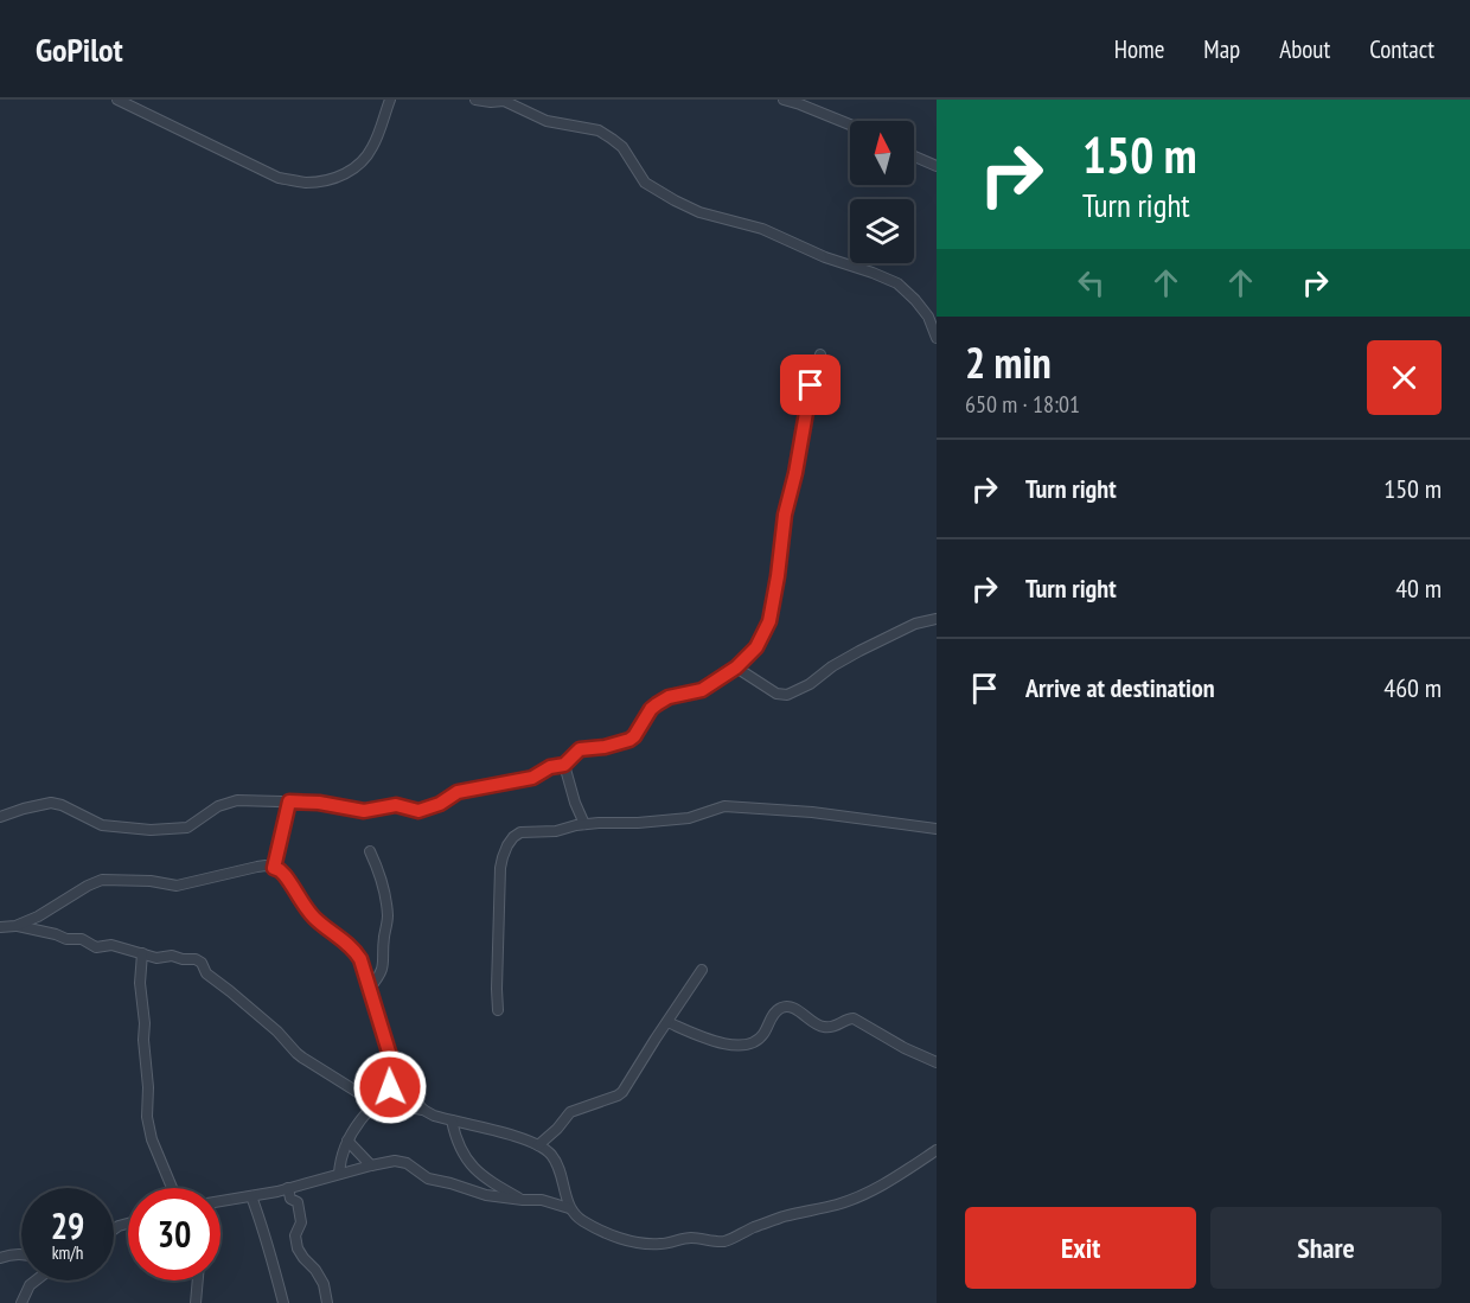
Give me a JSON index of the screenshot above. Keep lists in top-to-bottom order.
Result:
{
  "north": "top",
  "page": {
    "header": "GoPilot",
    "nav": [
      "Home",
      "Map",
      "About",
      "Contact"
    ],
    "turn": ["150 m", "Turn right"],
    "heading": ["2 min", "650 m · 18:01"],
    "list": [
      {
        "name": "Turn right",
        "value": "150 m"
      },
      {
        "name": "Turn right",
        "value": "40 m"
      },
      {
        "name": "Arrive at destination",
        "value": "460 m"
      }
    ],
    "speed": "29 km/h",
    "limit": "30",
    "buttons": ["Exit", "Share"]
  }
}
